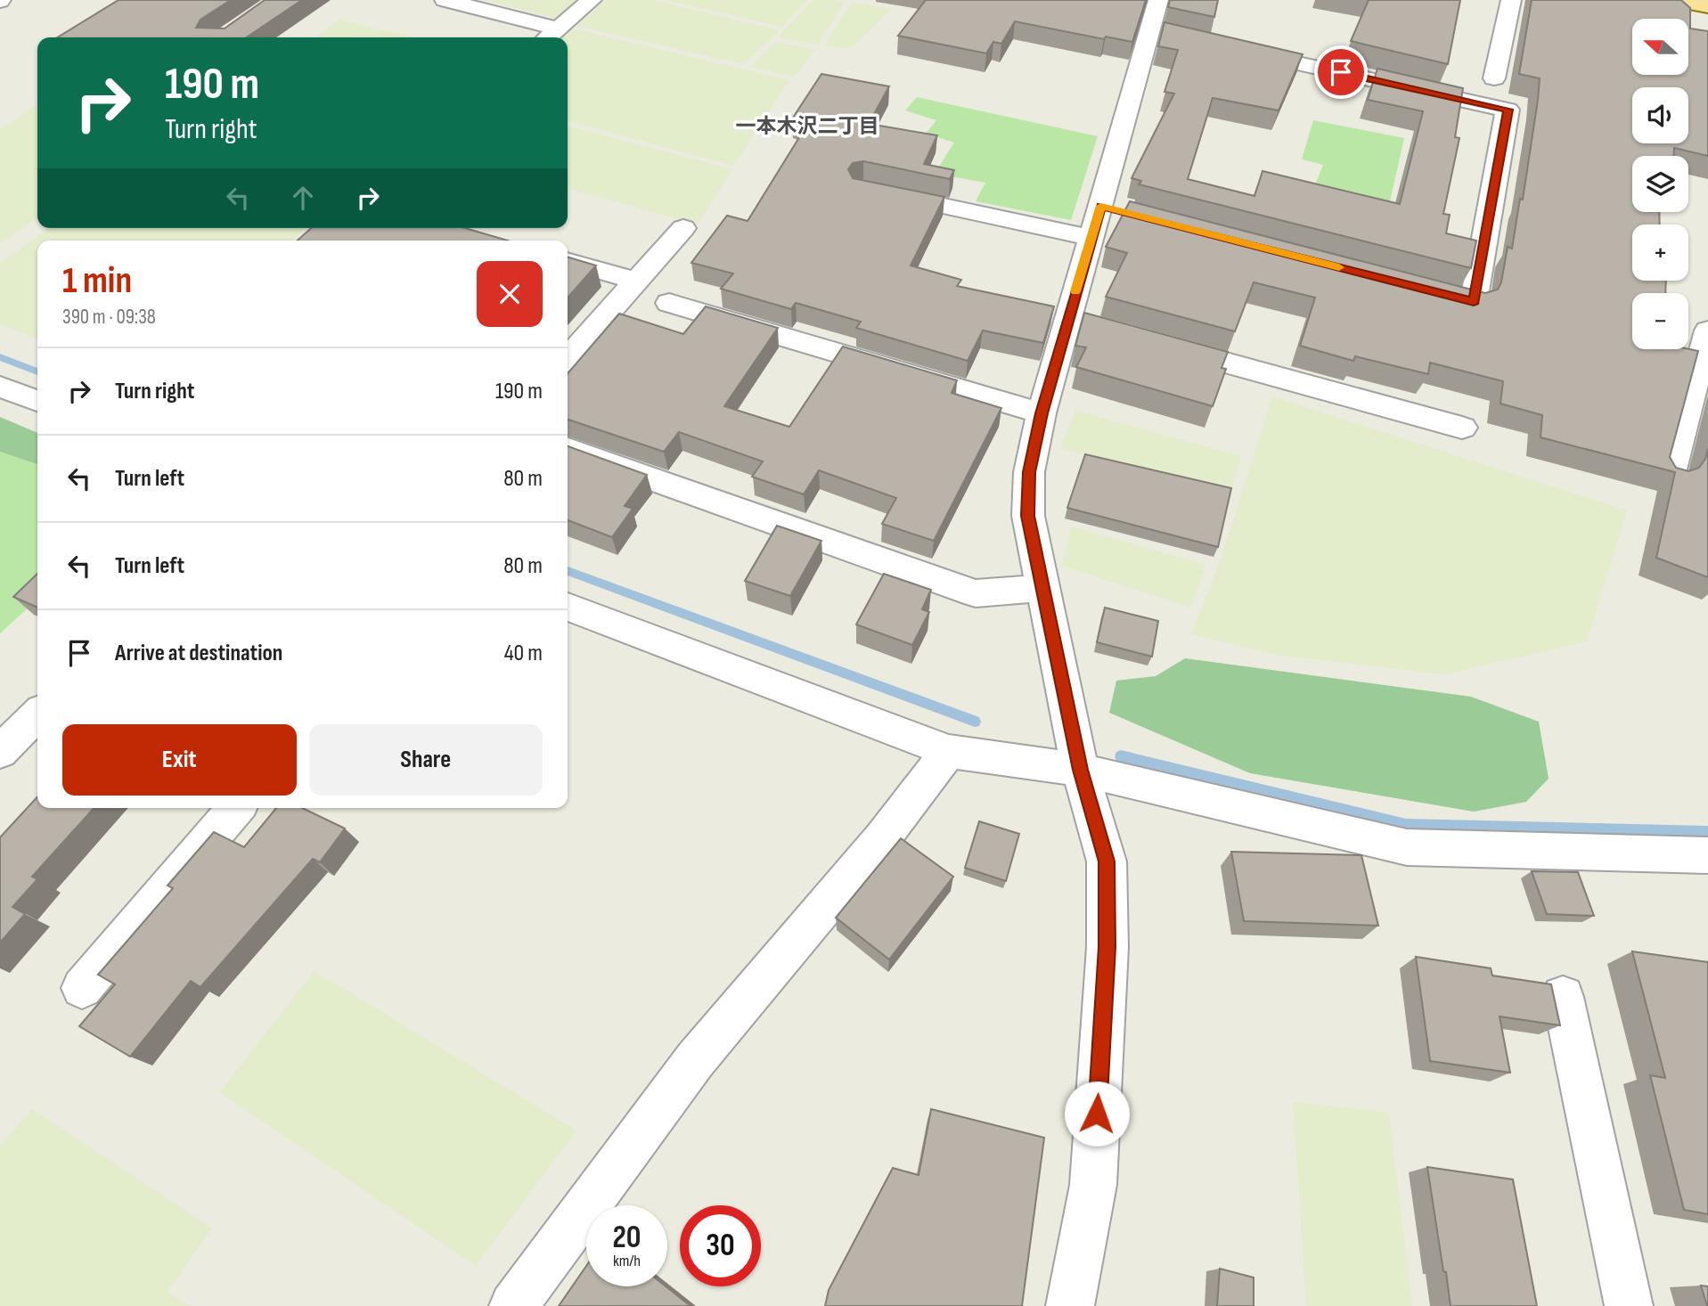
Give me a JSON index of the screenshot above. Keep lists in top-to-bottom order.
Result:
{
  "districts": ["一本木沢二丁目"],
  "north": "left",
  "page": {
    "map_buttons": ["+", "−"],
    "turn": ["190 m", "Turn right"],
    "heading": ["1 min", "390 m · 09:38"],
    "list": [
      {
        "name": "Turn right",
        "value": "190 m"
      },
      {
        "name": "Turn left",
        "value": "80 m"
      },
      {
        "name": "Turn left",
        "value": "80 m"
      },
      {
        "name": "Arrive at destination",
        "value": "40 m"
      }
    ],
    "buttons": ["Exit", "Share"],
    "speed": "20 km/h",
    "limit": "30"
  }
}
